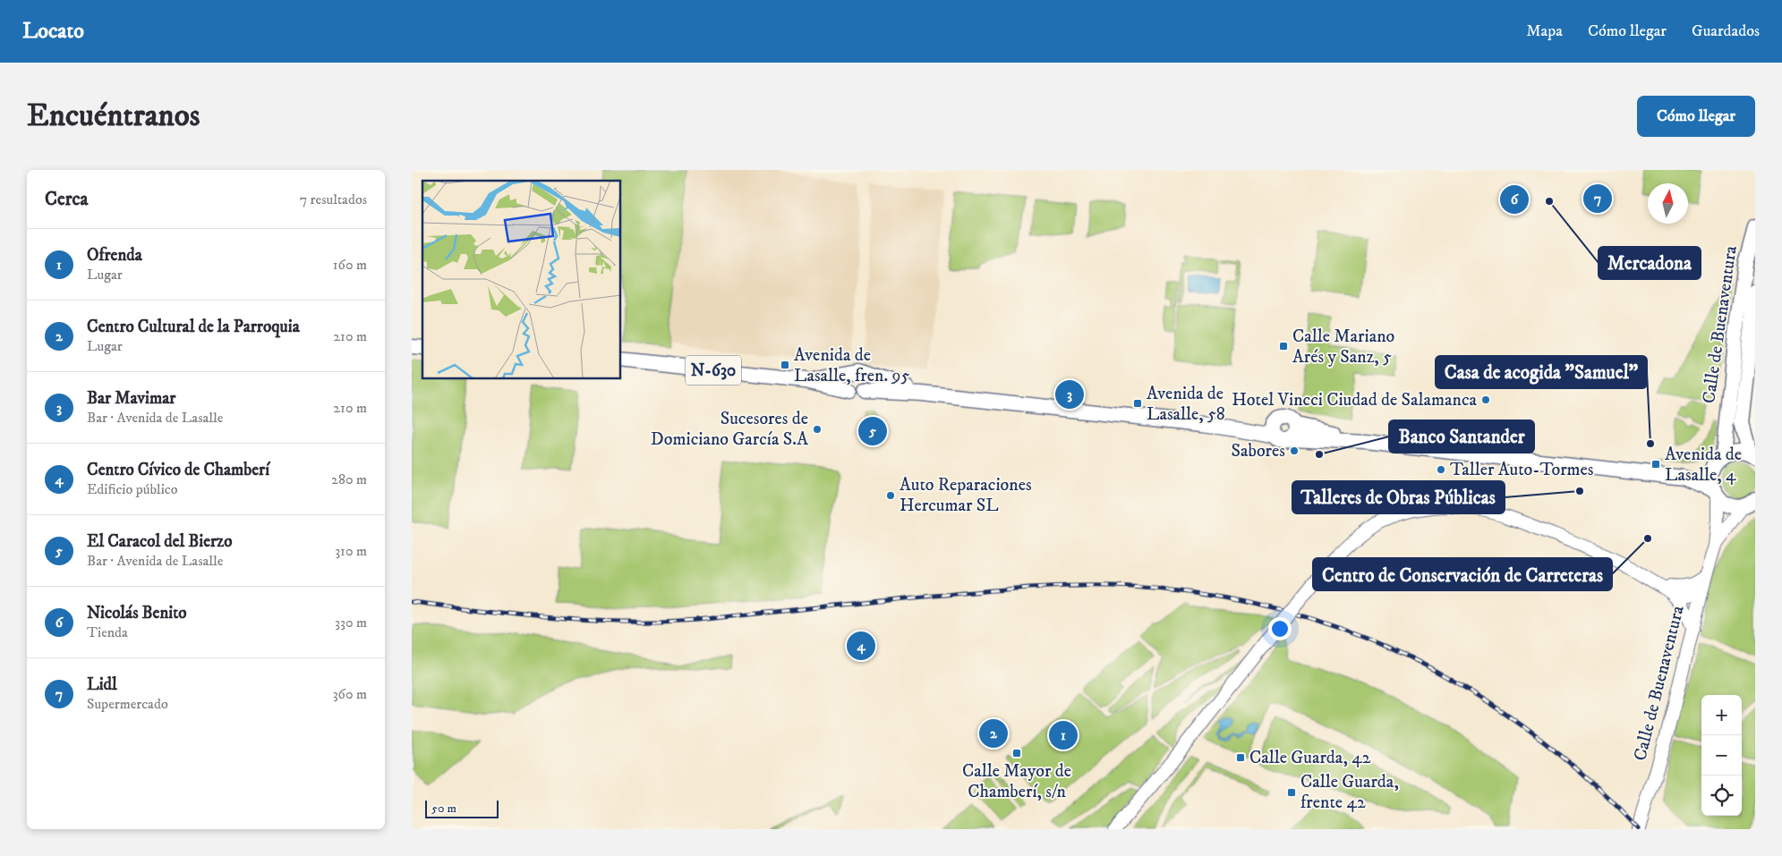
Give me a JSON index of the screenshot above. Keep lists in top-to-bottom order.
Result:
{
  "streets": {
    "highway": ["Calle de Buenaventura", "N-630"]
  },
  "crossings": [
    ["Calle de Buenaventura", "N-630"]
  ],
  "places": {
    "other": [
      "Mercadona",
      "Hotel Vincci Ciudad de Salamanca",
      "Sucesores de Domiciano García S.A",
      "Casa de acogida \"Samuel\"",
      "Sabores",
      "Banco Santander",
      "Taller Auto-Tormes",
      "Talleres de Obras Públicas",
      "Auto Reparaciones Hercumar SL",
      "Centro de Conservación de Carreteras"
    ],
    "transit": [
      "Calle Mariano Arés y Sanz, 5",
      "Avenida de Lasalle, fren. 95",
      "Avenida de Lasalle, 58",
      "Avenida de Lasalle, 4",
      "Calle Mayor de Chamberí, s/n",
      "Calle Guarda, 42",
      "Calle Guarda, frente 42"
    ]
  },
  "scale_bar": "50 m",
  "north": "top",
  "page": {
    "header": "Locato",
    "nav": ["Mapa", "Cómo llegar", "Guardados"],
    "buttons": "Cómo llegar",
    "title": "Encuéntranos",
    "heading": ["Cerca", "7 resultados"],
    "pins": [
      "7",
      "6",
      "3",
      "5",
      "4",
      "2",
      "1"
    ],
    "list": [
      {
        "mark": "1",
        "name": "Ofrenda",
        "note": "Lugar",
        "value": "160 m"
      },
      {
        "mark": "2",
        "name": "Centro Cultural de la Parroquia",
        "note": "Lugar",
        "value": "210 m"
      },
      {
        "mark": "3",
        "name": "Bar Mavimar",
        "note": "Bar · Avenida de Lasalle",
        "value": "210 m"
      },
      {
        "mark": "4",
        "name": "Centro Cívico de Chamberí",
        "note": "Edificio público",
        "value": "280 m"
      },
      {
        "mark": "5",
        "name": "El Caracol del Bierzo",
        "note": "Bar · Avenida de Lasalle",
        "value": "310 m"
      },
      {
        "mark": "6",
        "name": "Nicolás Benito",
        "note": "Tienda",
        "value": "330 m"
      },
      {
        "mark": "7",
        "name": "Lidl",
        "note": "Supermercado",
        "value": "360 m"
      }
    ],
    "map_buttons": ["+", "−"],
    "scale": "50 m"
  }
}
